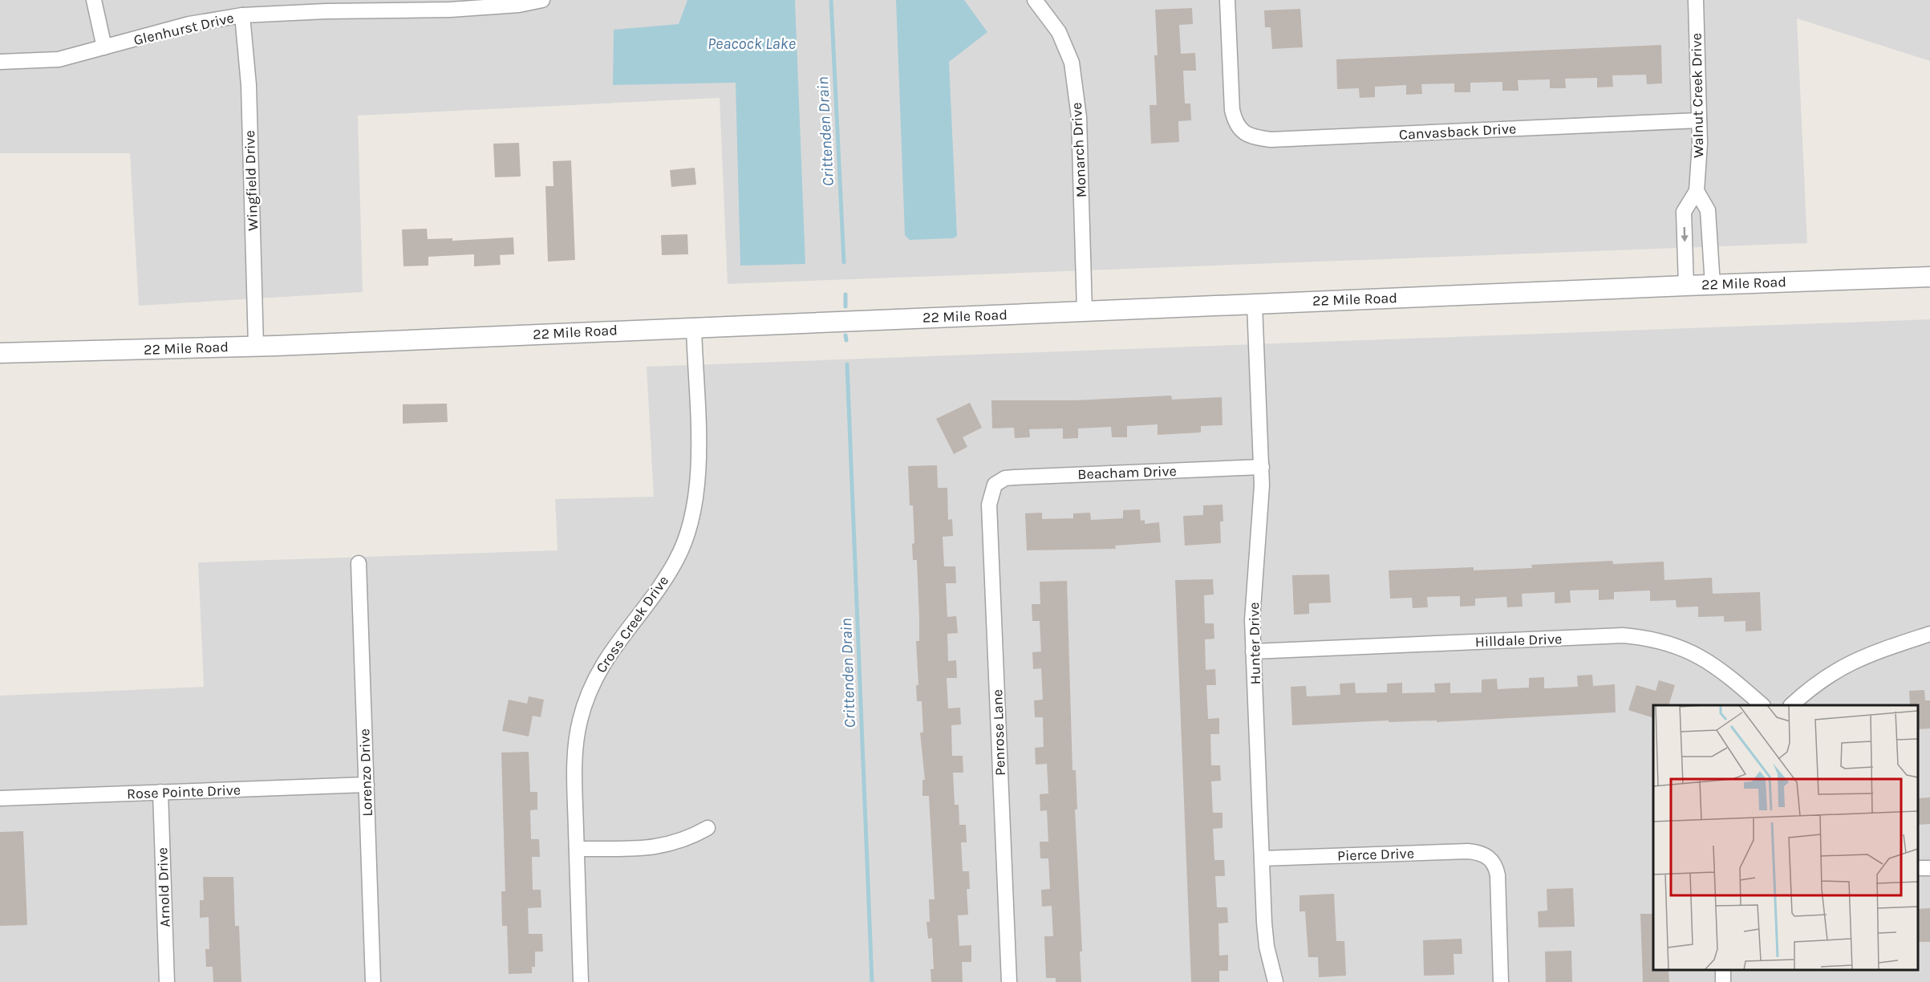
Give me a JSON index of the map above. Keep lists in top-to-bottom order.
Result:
{
  "streets": {
    "street": [
      "Glenhurst Drive",
      "Walnut Creek Drive",
      "Canvasback Drive",
      "Monarch Drive",
      "Wingfield Drive",
      "22 Mile Road",
      "Beacham Drive",
      "Cross Creek Drive",
      "Hilldale Drive",
      "Hunter Drive",
      "Penrose Lane",
      "Lorenzo Drive",
      "Rose Pointe Drive",
      "Pierce Drive",
      "Arnold Drive"
    ]
  },
  "crossings": [
    ["Glenhurst Drive", "Wingfield Drive"],
    ["Walnut Creek Drive", "Canvasback Drive"],
    ["Walnut Creek Drive", "22 Mile Road"],
    ["Monarch Drive", "22 Mile Road"],
    ["Wingfield Drive", "22 Mile Road"],
    ["22 Mile Road", "Cross Creek Drive"],
    ["22 Mile Road", "Hunter Drive"],
    ["Beacham Drive", "Hunter Drive"],
    ["Beacham Drive", "Penrose Lane"],
    ["Hilldale Drive", "Hunter Drive"],
    ["Hunter Drive", "Pierce Drive"],
    ["Lorenzo Drive", "Rose Pointe Drive"],
    ["Rose Pointe Drive", "Arnold Drive"]
  ],
  "water": ["Peacock Lake", "Crittenden Drain"]
}
